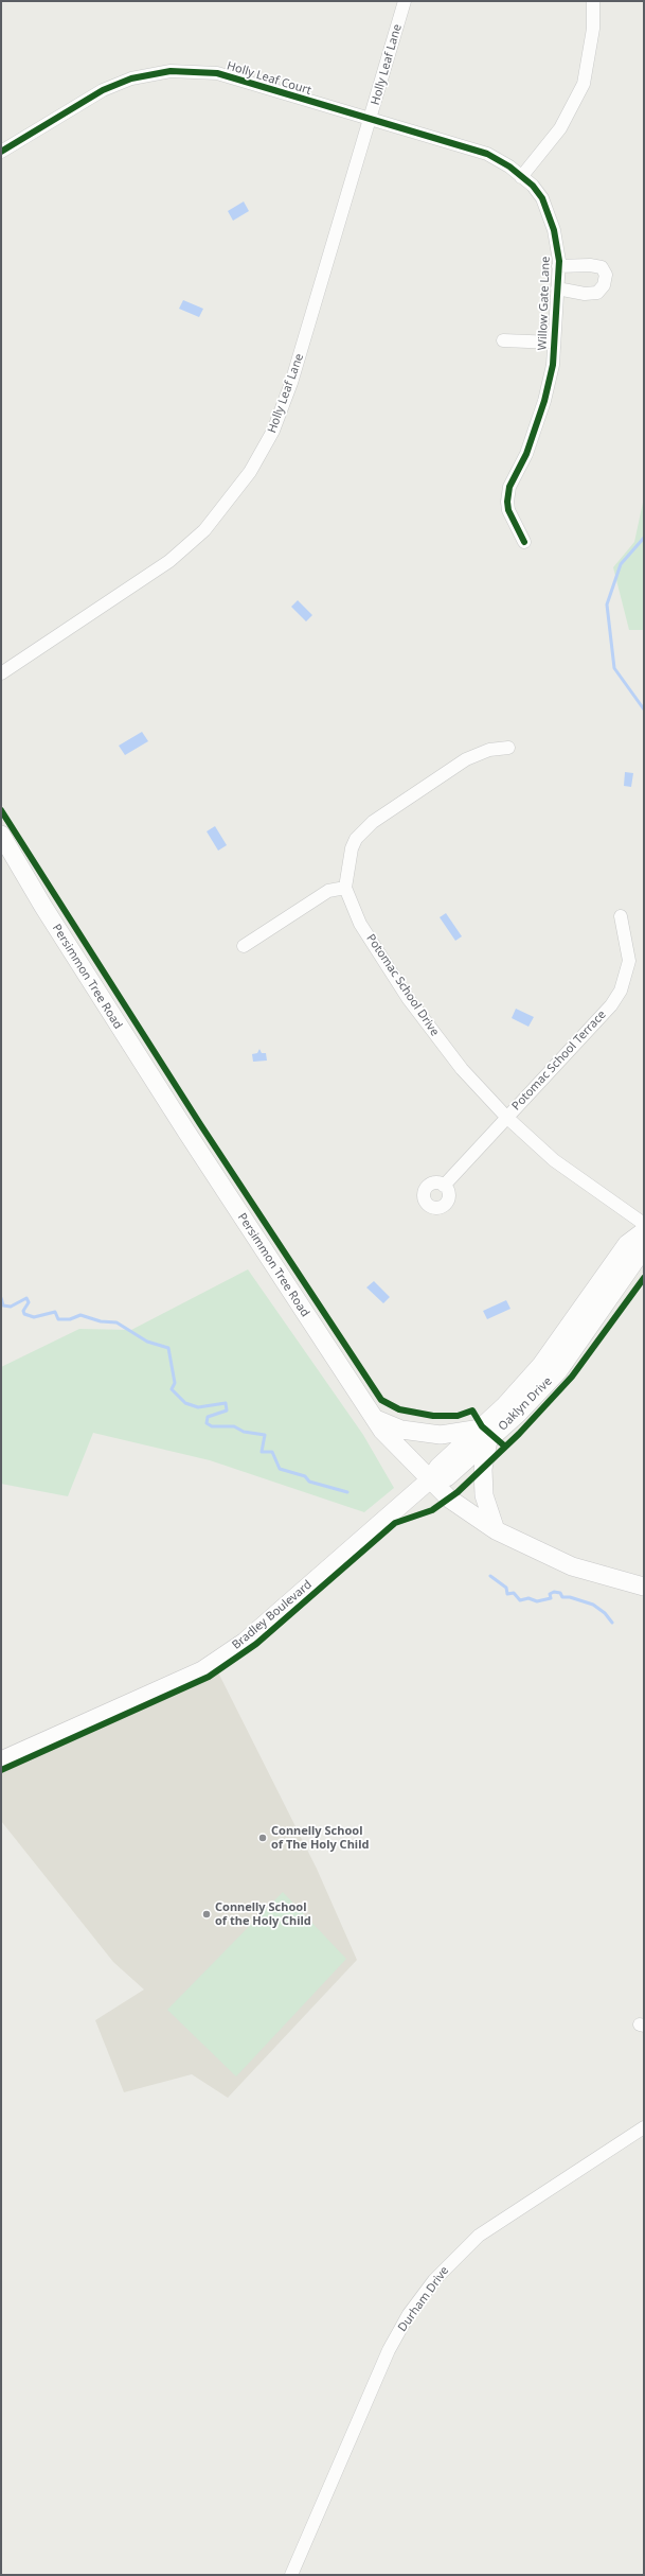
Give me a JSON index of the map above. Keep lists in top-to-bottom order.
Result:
{
  "streets": {
    "main road": ["Persimmon Tree Road", "Oaklyn Drive", "Bradley Boulevard"],
    "street": [
      "Holly Leaf Lane",
      "Holly Leaf Court",
      "Willow Gate Lane",
      "Potomac School Drive",
      "Potomac School Terrace",
      "Durham Drive"
    ]
  },
  "crossings": [
    ["Holly Leaf Lane", "Holly Leaf Court"],
    ["Holly Leaf Lane", "Willow Gate Lane"],
    ["Holly Leaf Court", "Willow Gate Lane"],
    ["Persimmon Tree Road", "Oaklyn Drive"],
    ["Persimmon Tree Road", "Bradley Boulevard"],
    ["Potomac School Drive", "Potomac School Terrace"],
    ["Oaklyn Drive", "Bradley Boulevard"]
  ],
  "places": ["Connelly School of The Holy Child", "Connelly School of the Holy Child"]
}
